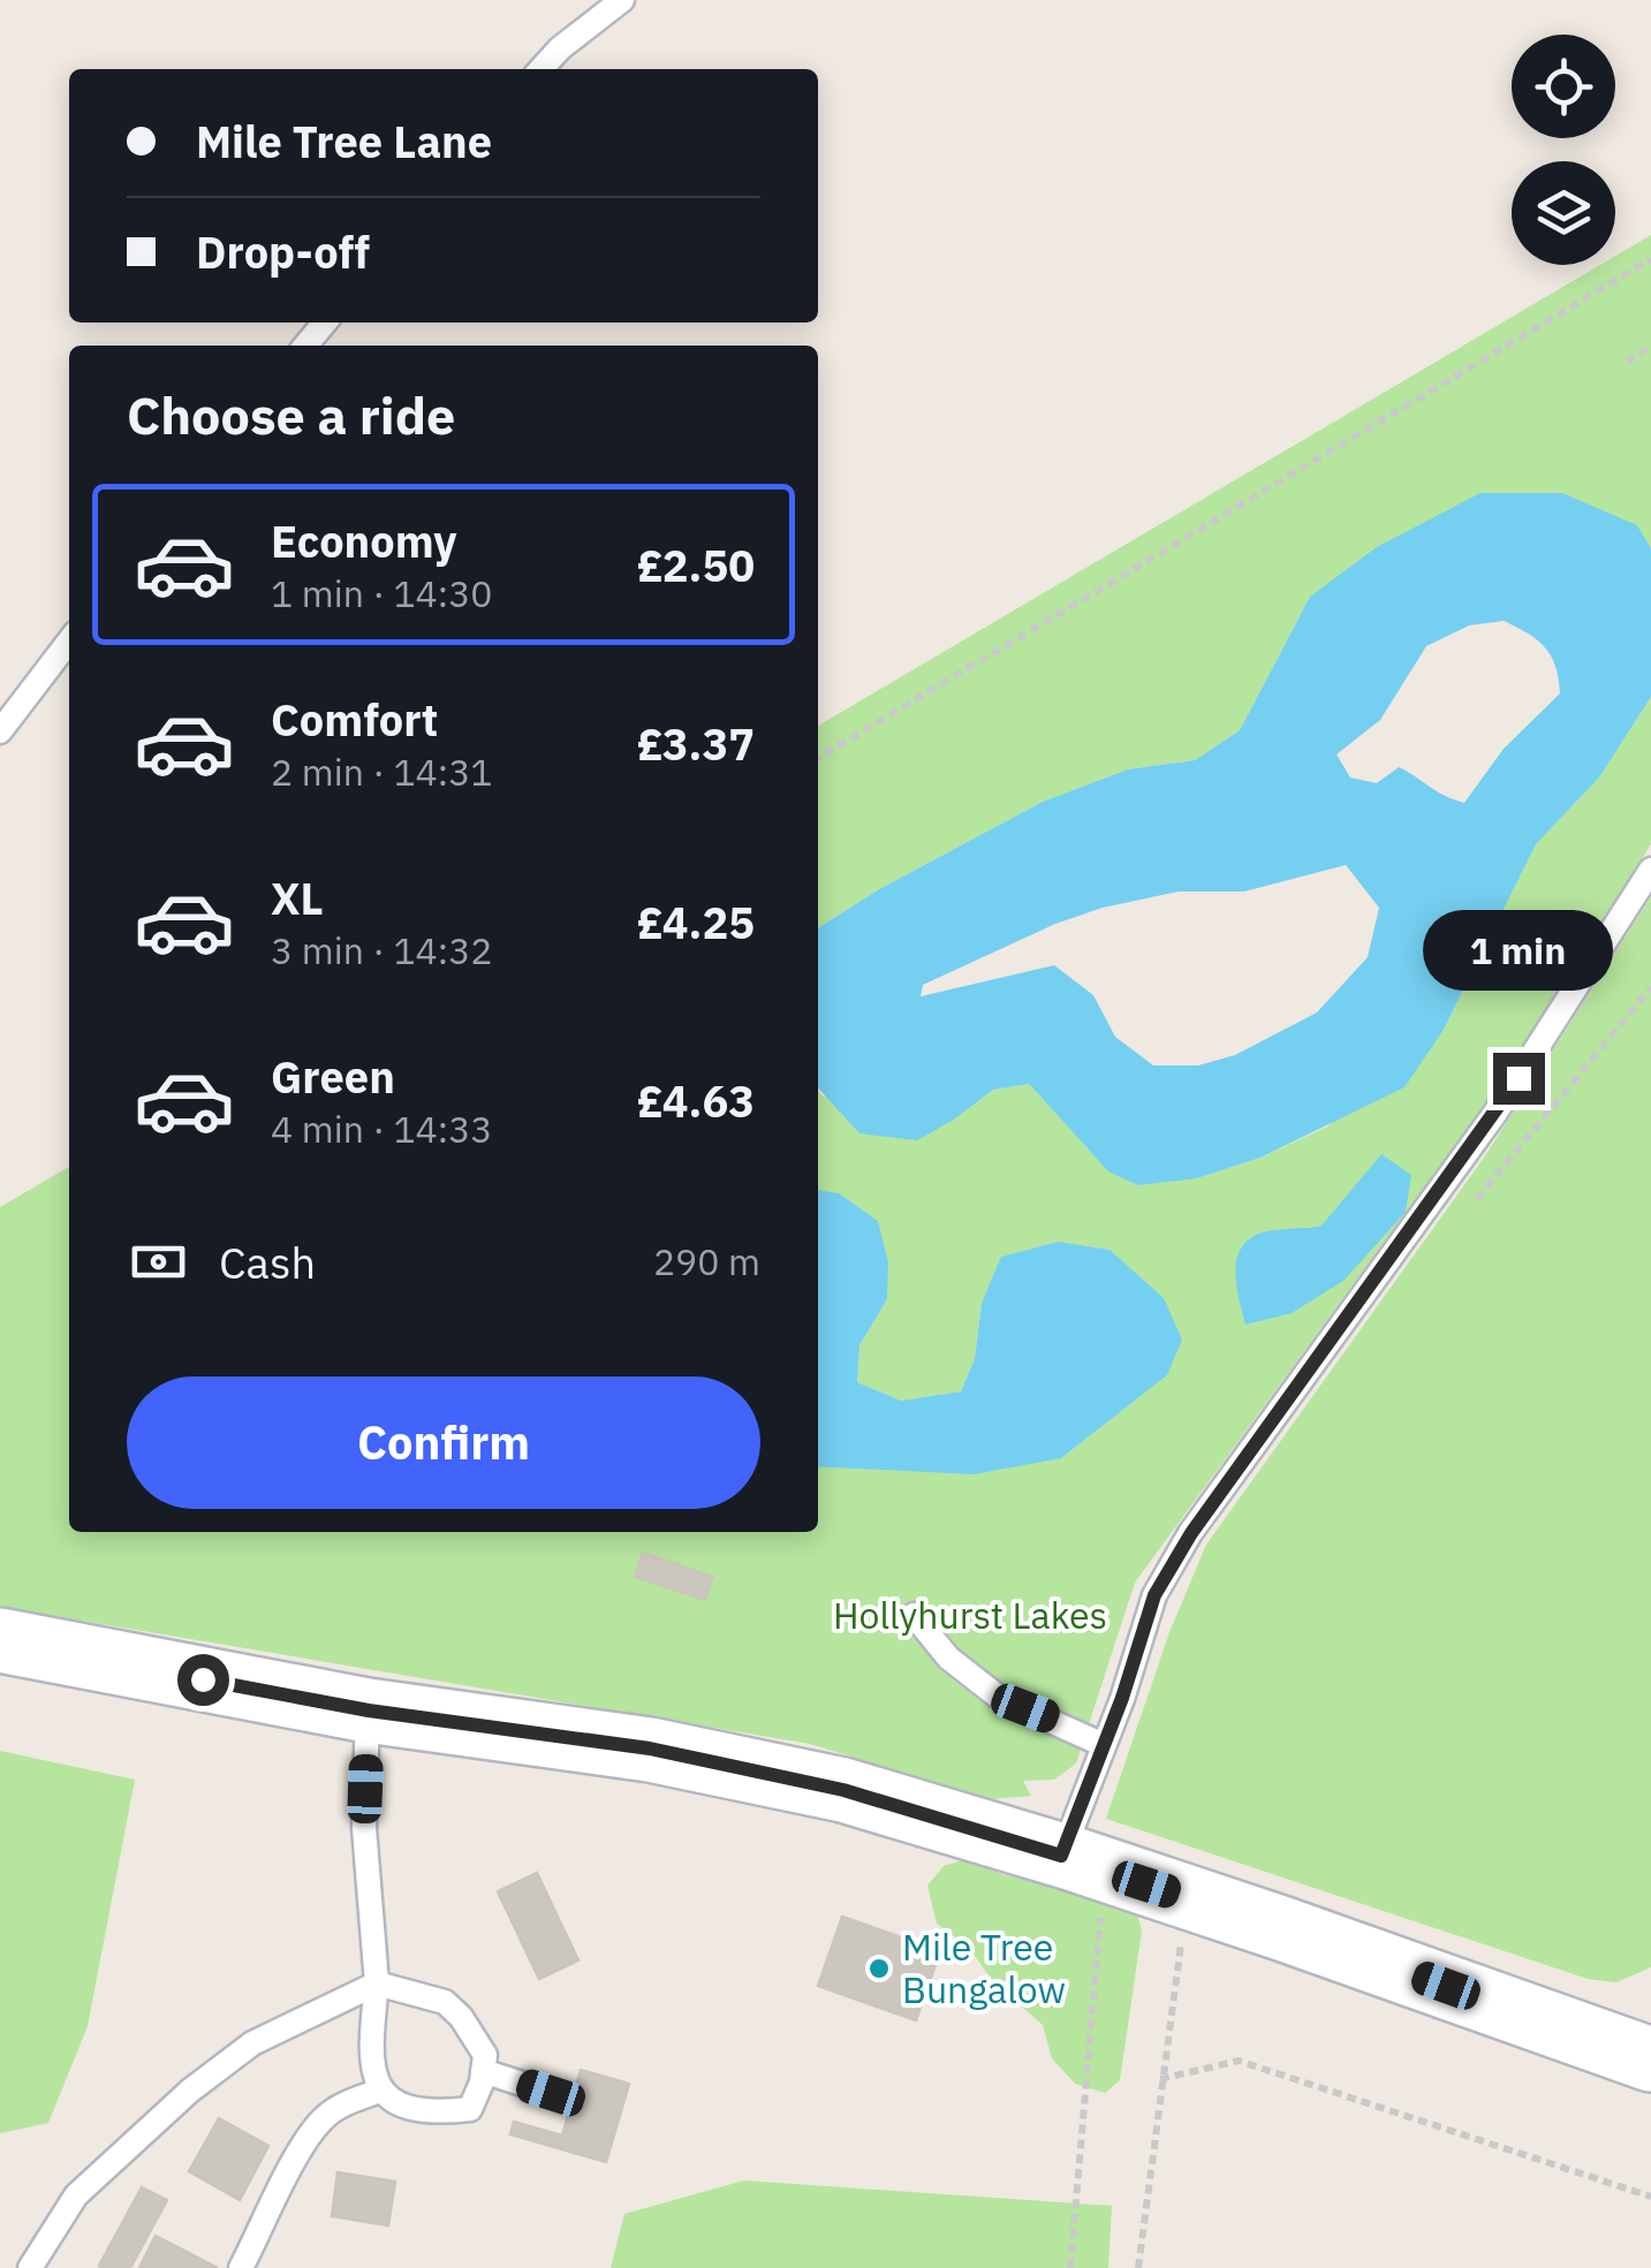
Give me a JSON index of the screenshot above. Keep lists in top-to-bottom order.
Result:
{
  "parks": ["Hollyhurst Lakes"],
  "places": ["Mile Tree Bungalow"],
  "page": {
    "banner": ["Mile Tree Lane", "Drop-off"],
    "heading": "Choose a ride",
    "list": [
      {
        "name": "Economy",
        "note": "1 min · 14:30",
        "value": "£2.50"
      },
      {
        "name": "Comfort",
        "note": "2 min · 14:31",
        "value": "£3.37"
      },
      {
        "name": "XL",
        "note": "3 min · 14:32",
        "value": "£4.25"
      },
      {
        "name": "Green",
        "note": "4 min · 14:33",
        "value": "£4.63"
      }
    ],
    "bubble": "1 min",
    "pay": ["Cash", "290 m"],
    "buttons": "Confirm"
  }
}
